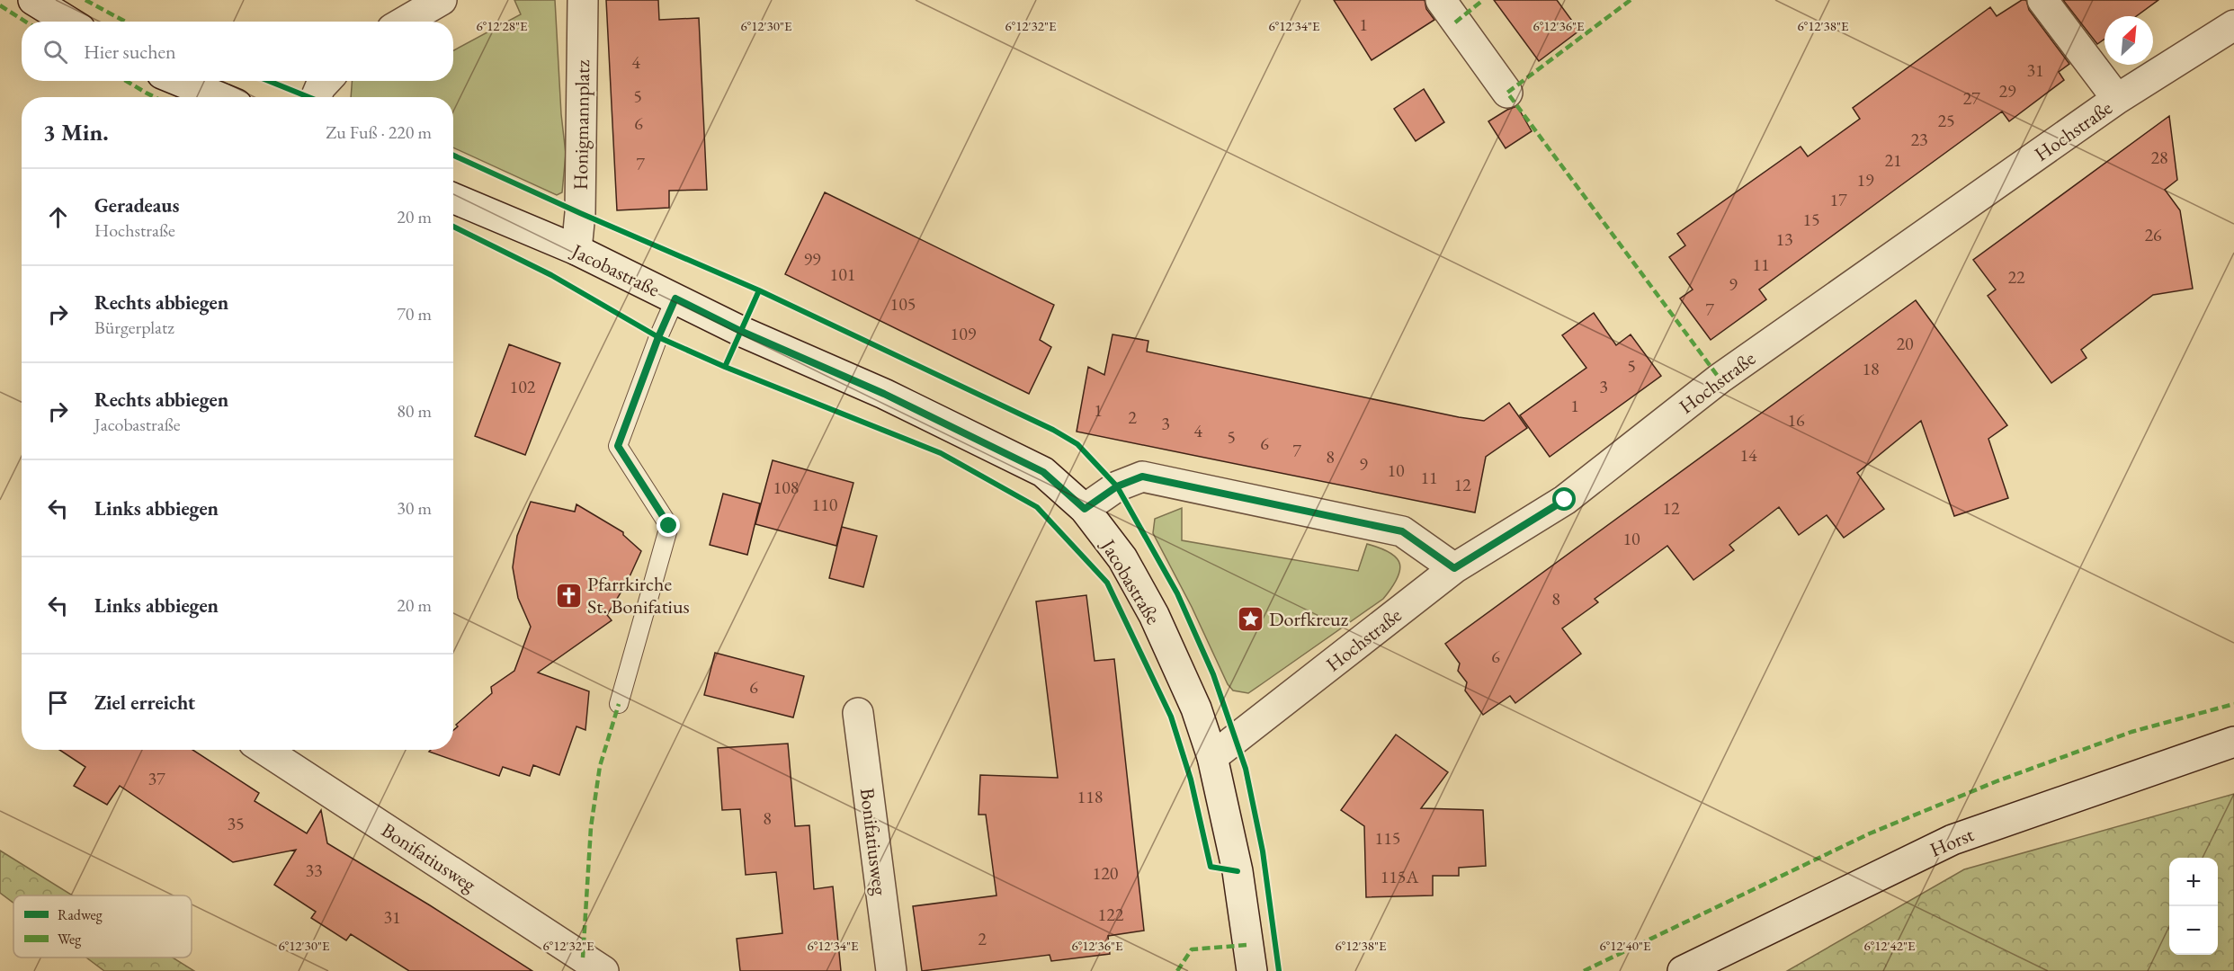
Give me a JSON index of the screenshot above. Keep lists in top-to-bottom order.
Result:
{
  "streets": {
    "street": [
      "Honigmannplatz",
      "Hochstraße",
      "Jacobastraße",
      "Bonifatiusweg",
      "Horst"
    ]
  },
  "crossings": [
    ["Honigmannplatz", "Jacobastraße"],
    ["Hochstraße", "Jacobastraße"]
  ],
  "places": {
    "church": ["Pfarrkirche St. Bonifatius"],
    "place": ["Dorfkreuz"]
  },
  "house_numbers": [
    "1",
    "4",
    "31",
    "29",
    "5",
    "27",
    "25",
    "6",
    "23",
    "28",
    "21",
    "7",
    "19",
    "17",
    "15",
    "26",
    "13",
    "99",
    "11",
    "101",
    "22",
    "9",
    "105",
    "7",
    "109",
    "20",
    "5",
    "18",
    "102",
    "3",
    "1",
    "1",
    "2",
    "16",
    "3",
    "4",
    "5",
    "6",
    "7",
    "14",
    "8",
    "9",
    "10",
    "11",
    "12",
    "108",
    "110",
    "12",
    "10",
    "8",
    "6",
    "6",
    "37",
    "118",
    "8",
    "35",
    "115",
    "33",
    "120",
    "115A",
    "122",
    "31",
    "2"
  ],
  "legend": ["Radweg", "Weg"],
  "north": "top right",
  "page": {
    "search": "Hier suchen",
    "heading": ["3 Min.", "Zu Fuß · 220 m"],
    "list": [
      ["Geradeaus", "Hochstraße", "20 m"],
      ["Rechts abbiegen", "Bürgerplatz", "70 m"],
      ["Rechts abbiegen", "Jacobastraße", "80 m"],
      ["Links abbiegen", "30 m"],
      ["Links abbiegen", "20 m"],
      "Ziel erreicht"
    ],
    "map_buttons": ["+", "−"]
  },
  "coordinates": [
    "6°12'28\"E",
    "6°12'30\"E",
    "6°12'32\"E",
    "6°12'34\"E",
    "6°12'36\"E",
    "6°12'38\"E",
    "6°12'40\"E",
    "6°12'42\"E"
  ]
}
